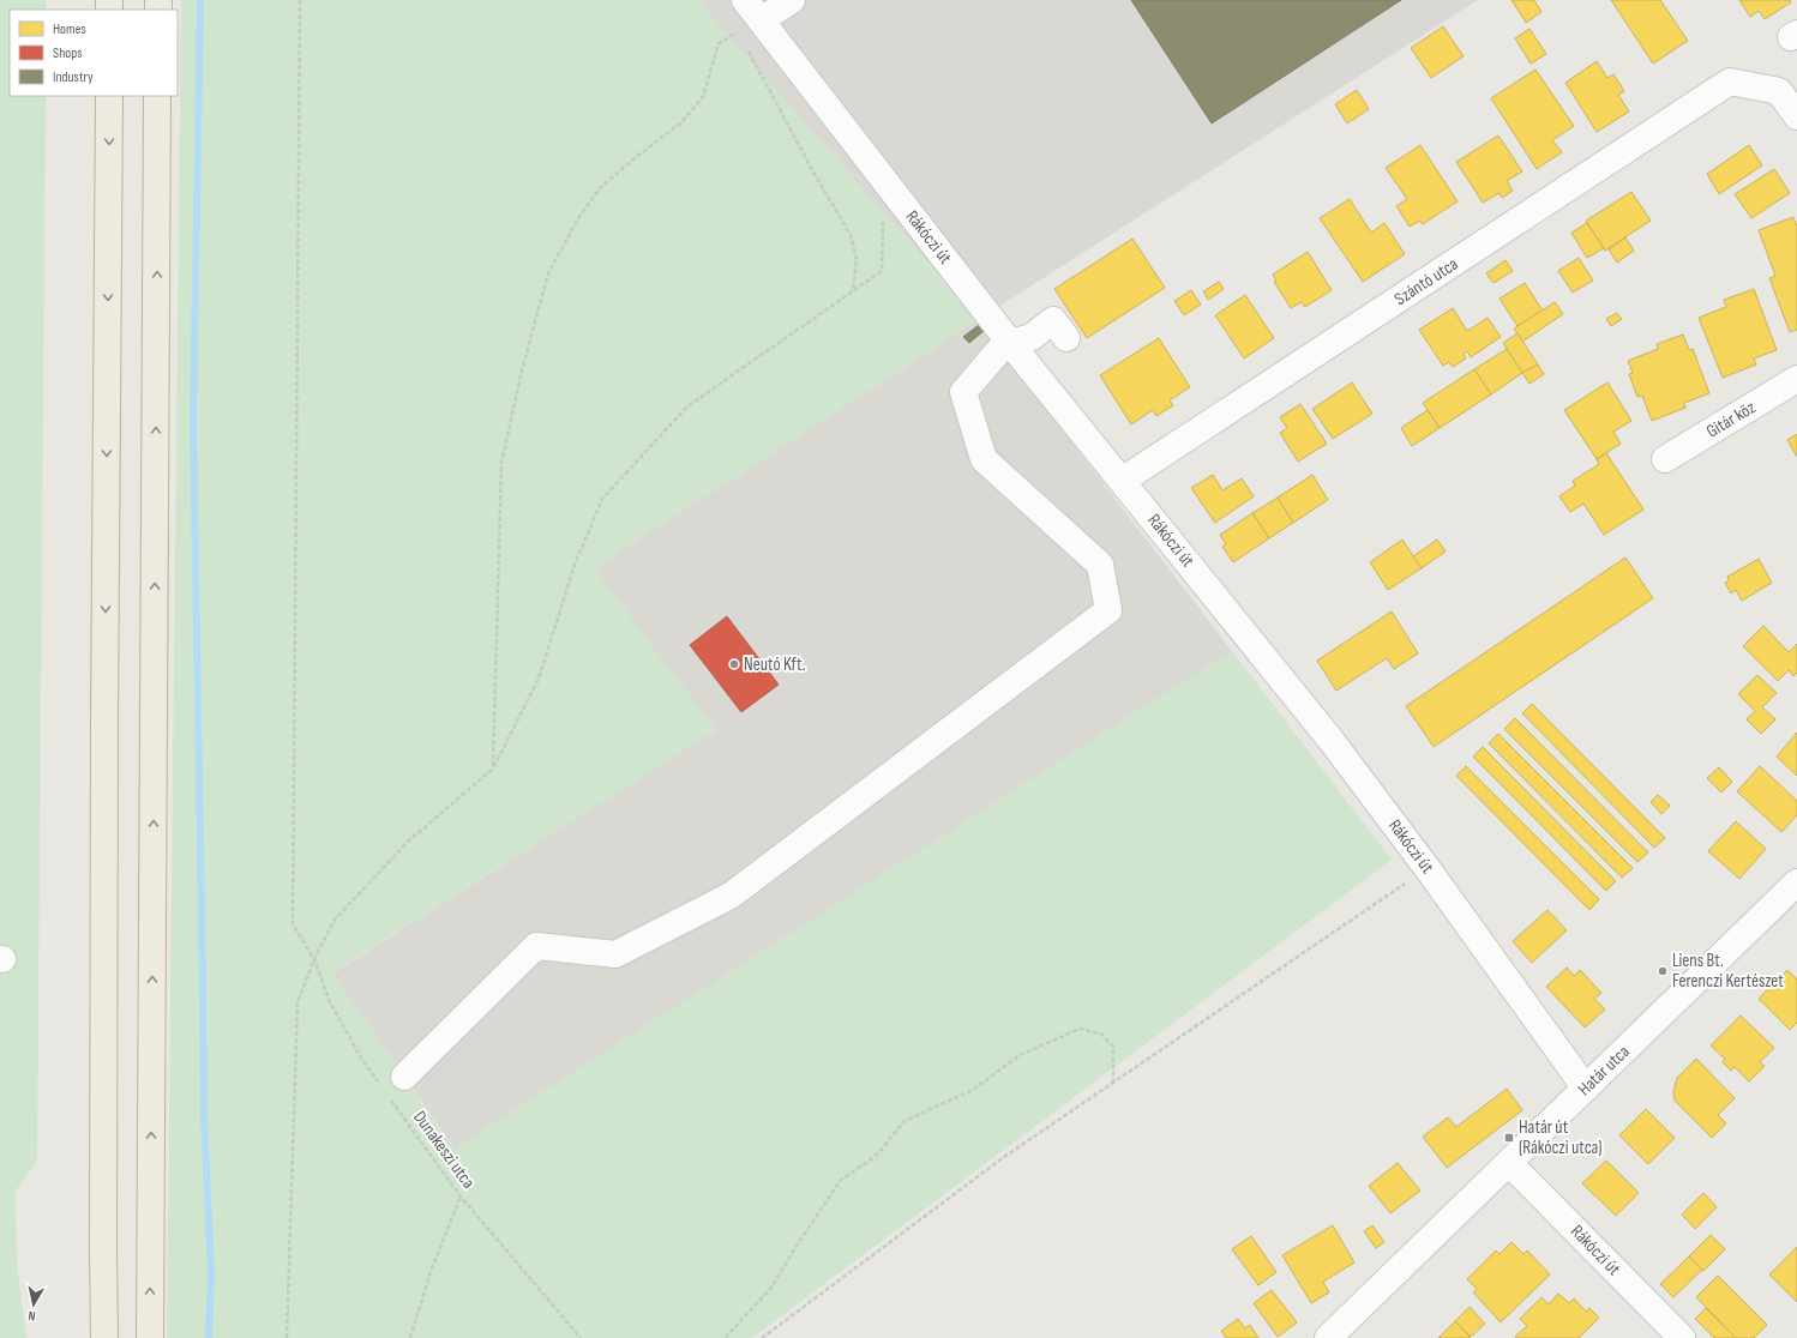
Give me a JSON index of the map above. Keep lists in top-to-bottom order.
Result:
{
  "streets": {
    "street": [
      "Rákóczi út",
      "Szántó utca",
      "Gitár köz",
      "Határ utca"
    ],
    "path": ["Dunakeszi utca"]
  },
  "crossings": [
    ["Rákóczi út", "Szántó utca"],
    ["Rákóczi út", "Határ utca"]
  ],
  "places": {
    "other": ["Neutó Kft.", "Liens Bt. Ferenczi Kertészet"],
    "transit": ["Határ út (Rákóczi utca)"]
  },
  "legend": ["Homes", "Shops", "Industry"],
  "north": "bottom"
}
